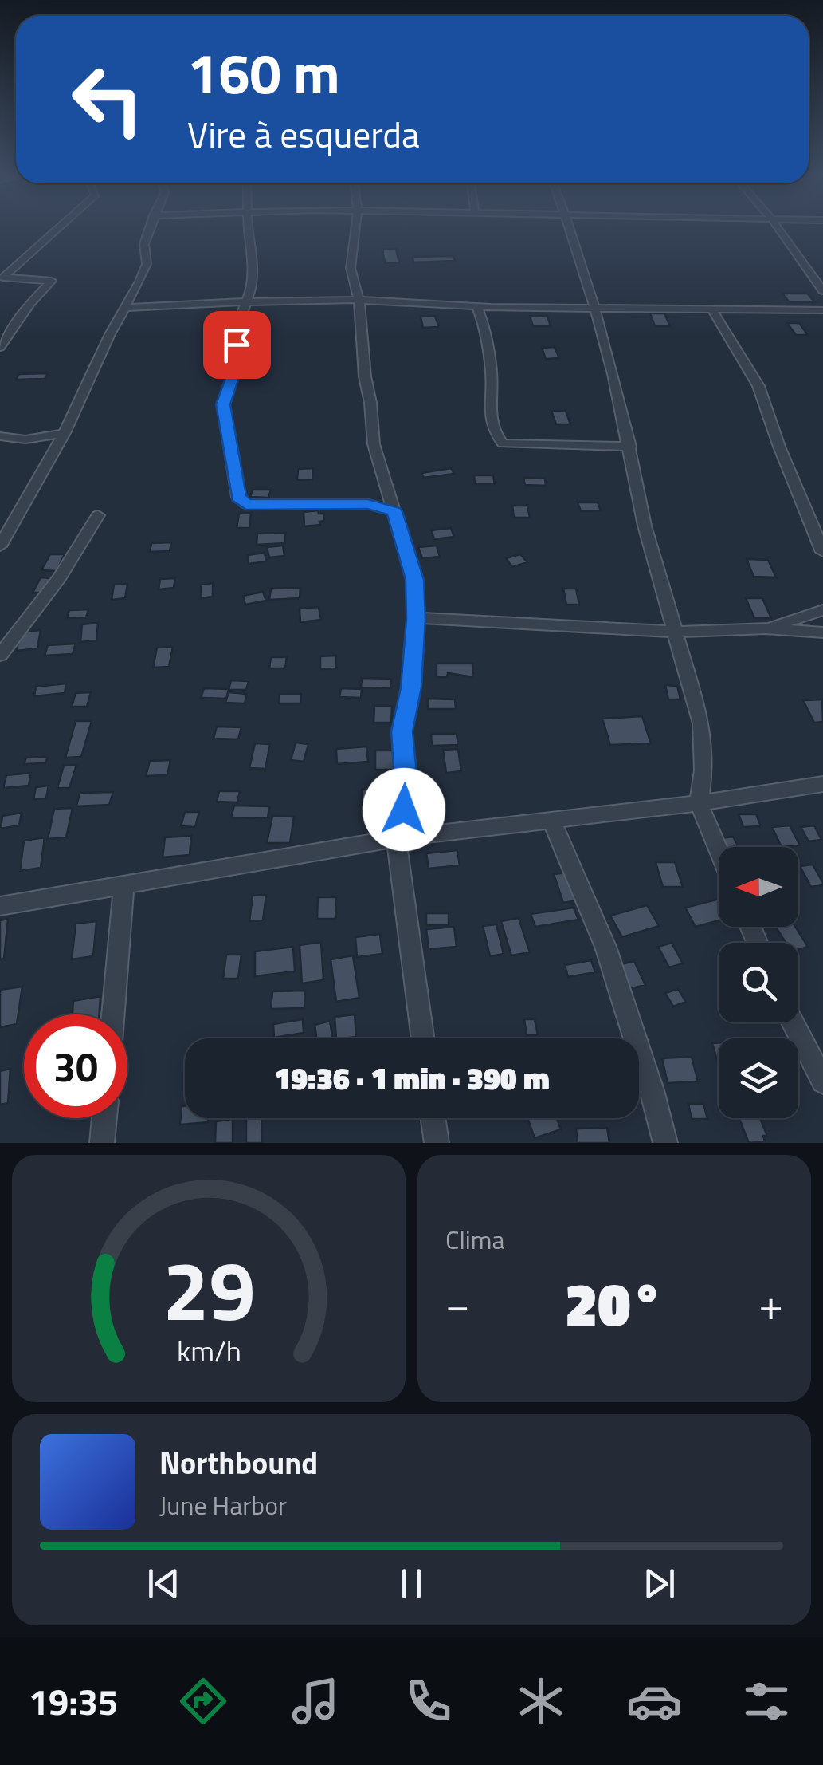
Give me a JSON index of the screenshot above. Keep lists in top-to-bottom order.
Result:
{
  "north": "left",
  "page": {
    "turn": ["160 m", "Vire à esquerda"],
    "limit": "30",
    "trip": "19:36 · 1 min · 390 m",
    "tile": "Clima",
    "heat": ["−", "20°", "+"],
    "song": ["Northbound", "June Harbor"],
    "tabs": "19:35",
    "gauge": ["29", "km/h"]
  }
}
